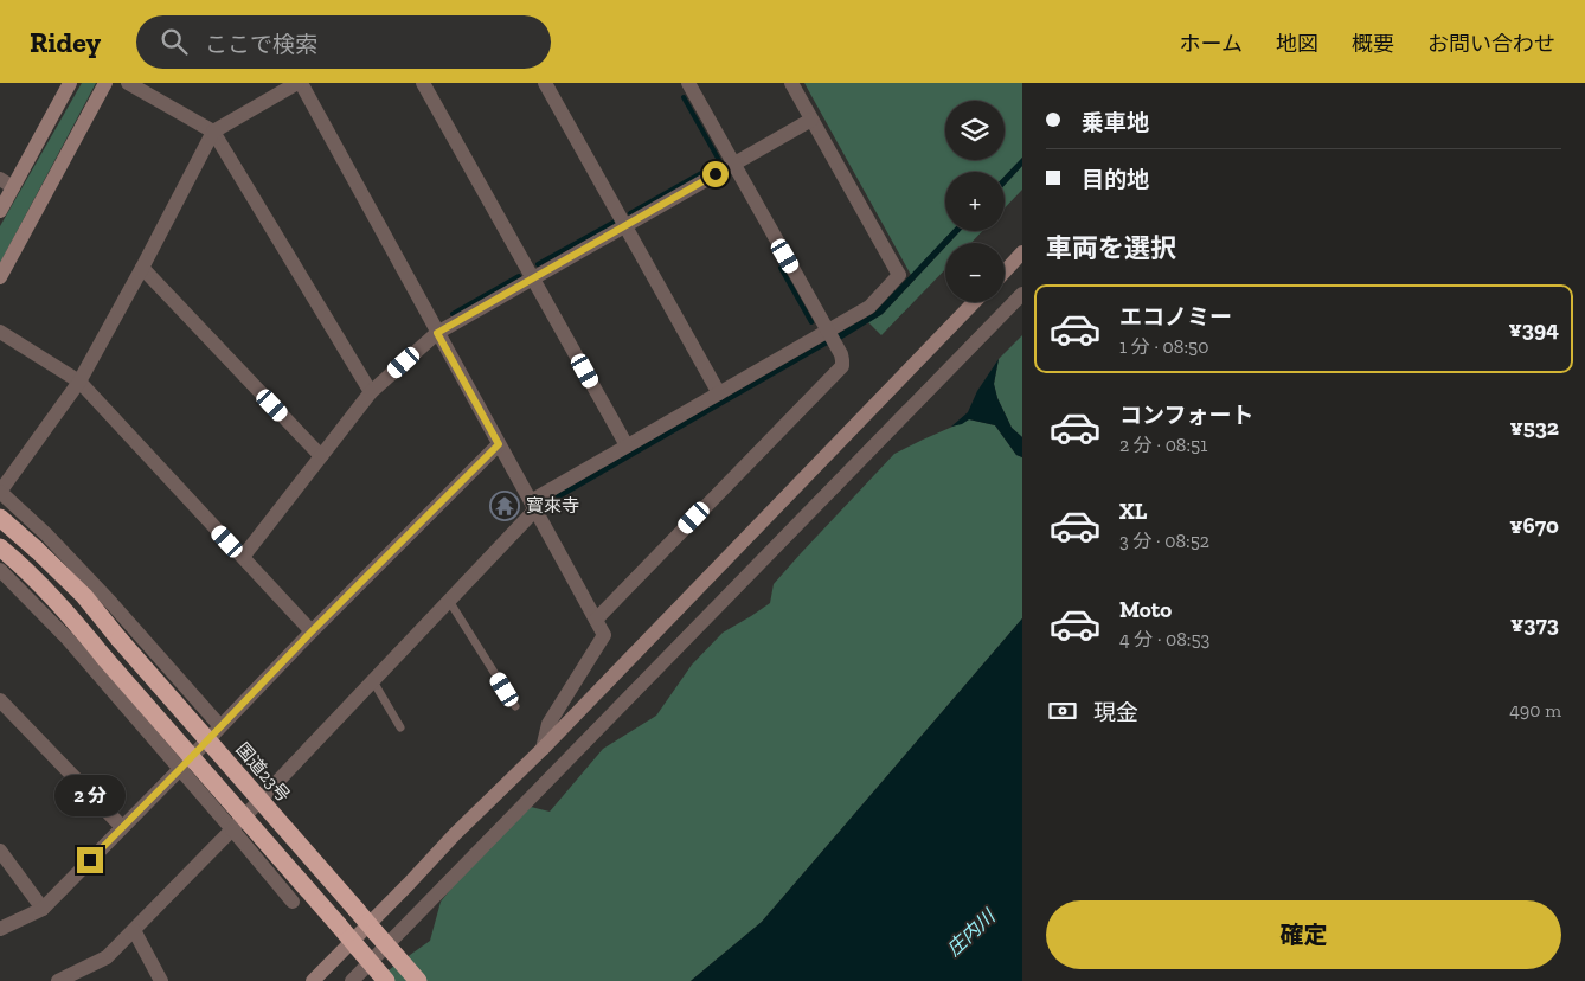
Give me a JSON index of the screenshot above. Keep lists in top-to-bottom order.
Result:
{
  "streets": {
    "highway": ["国道23号"]
  },
  "water": ["庄内川"],
  "places": {
    "temple": ["寳來寺"]
  },
  "page": {
    "header": "Ridey",
    "search": "ここで検索",
    "nav": [
      "ホーム",
      "地図",
      "概要",
      "お問い合わせ"
    ],
    "banner": ["乗車地", "目的地"],
    "map_buttons": ["+", "−"],
    "heading": "車両を選択",
    "list": [
      {
        "name": "エコノミー",
        "note": "1 分 · 08:50",
        "value": "¥394"
      },
      {
        "name": "コンフォート",
        "note": "2 分 · 08:51",
        "value": "¥532"
      },
      {
        "name": "XL",
        "note": "3 分 · 08:52",
        "value": "¥670"
      },
      {
        "name": "Moto",
        "note": "4 分 · 08:53",
        "value": "¥373"
      }
    ],
    "pay": ["現金", "490 m"],
    "bubble": "2 分",
    "buttons": "確定"
  }
}
